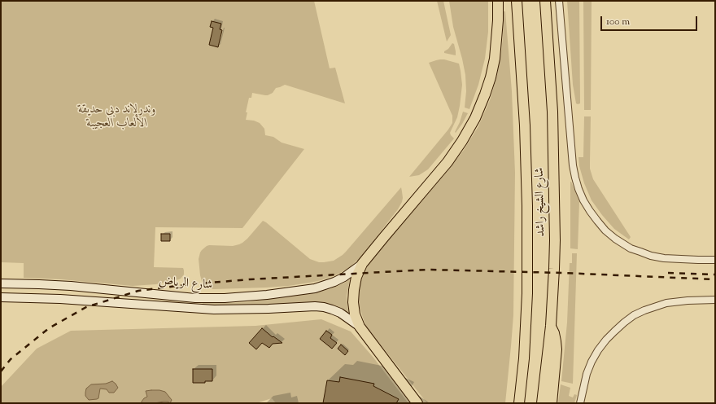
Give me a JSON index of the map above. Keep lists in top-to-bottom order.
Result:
{
  "streets": {
    "highway": ["شارع الشيخ راشد"],
    "main road": ["شارع الرياض"]
  },
  "parks": ["وندرلاند دبي حديقة الألعاب العجيبة"],
  "scale_bar": "100 m"
}
